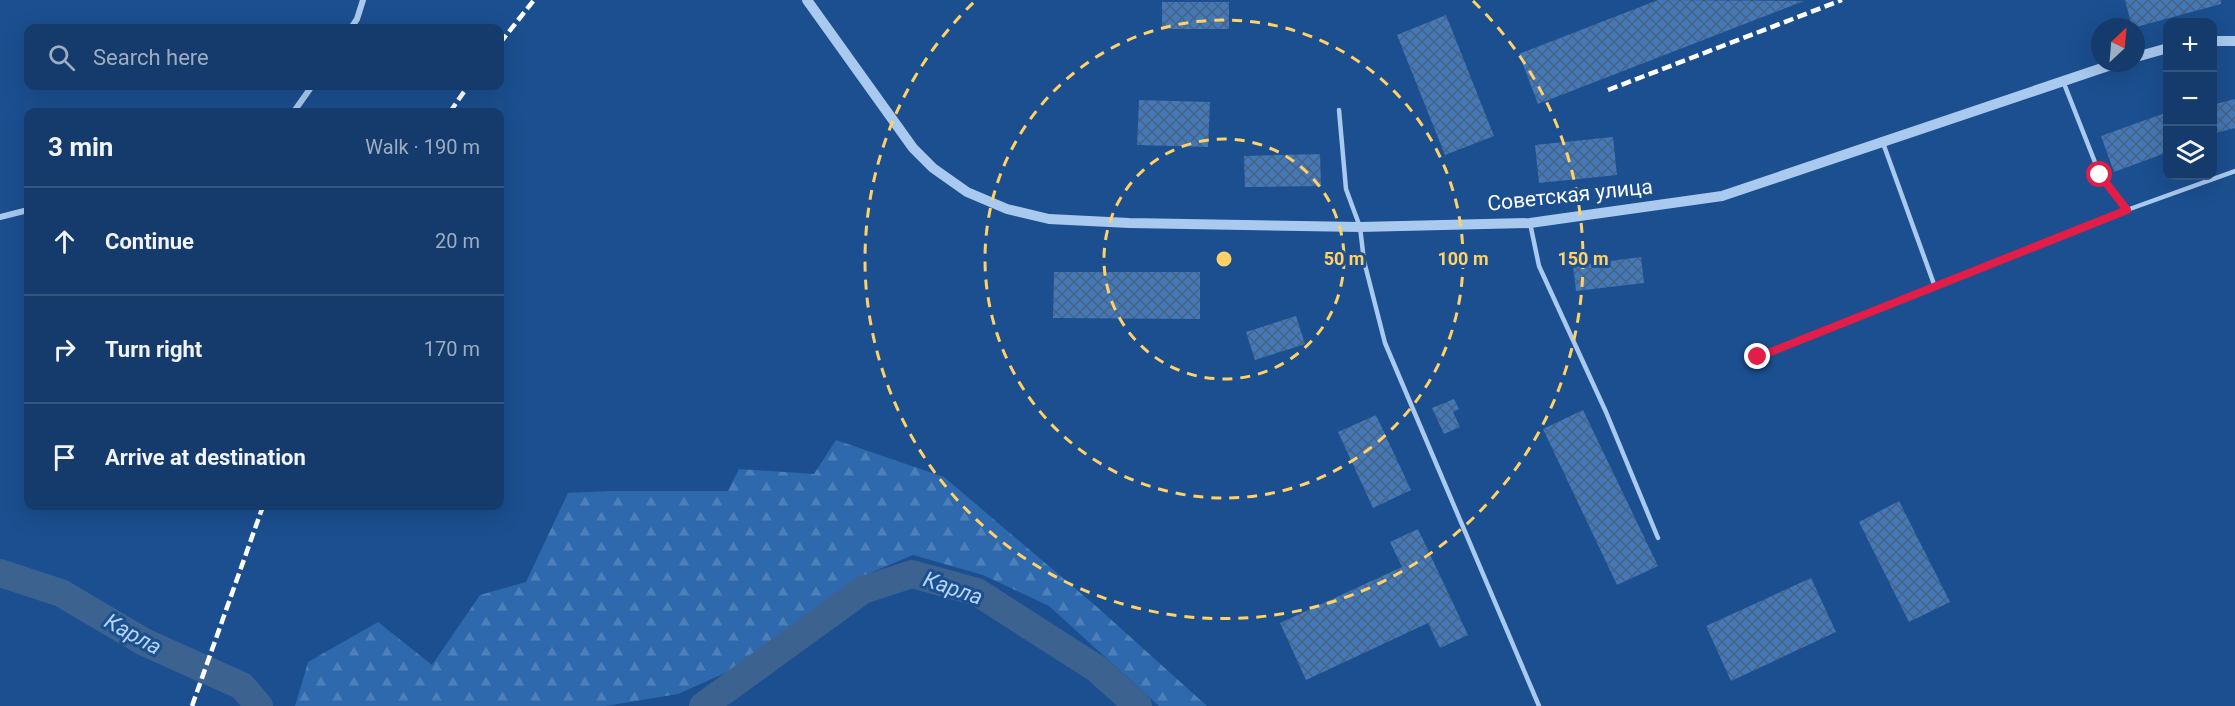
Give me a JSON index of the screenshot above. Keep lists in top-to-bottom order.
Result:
{
  "streets": {
    "street": ["Советская улица"]
  },
  "water": ["Карла"],
  "north": "top right",
  "page": {
    "map_buttons": ["+", "−"],
    "search": "Search here",
    "heading": ["3 min", "Walk · 190 m"],
    "list": [
      ["Continue", "20 m"],
      ["Turn right", "170 m"],
      "Arrive at destination"
    ]
  },
  "rings": ["50 m", "100 m", "150 m"]
}
